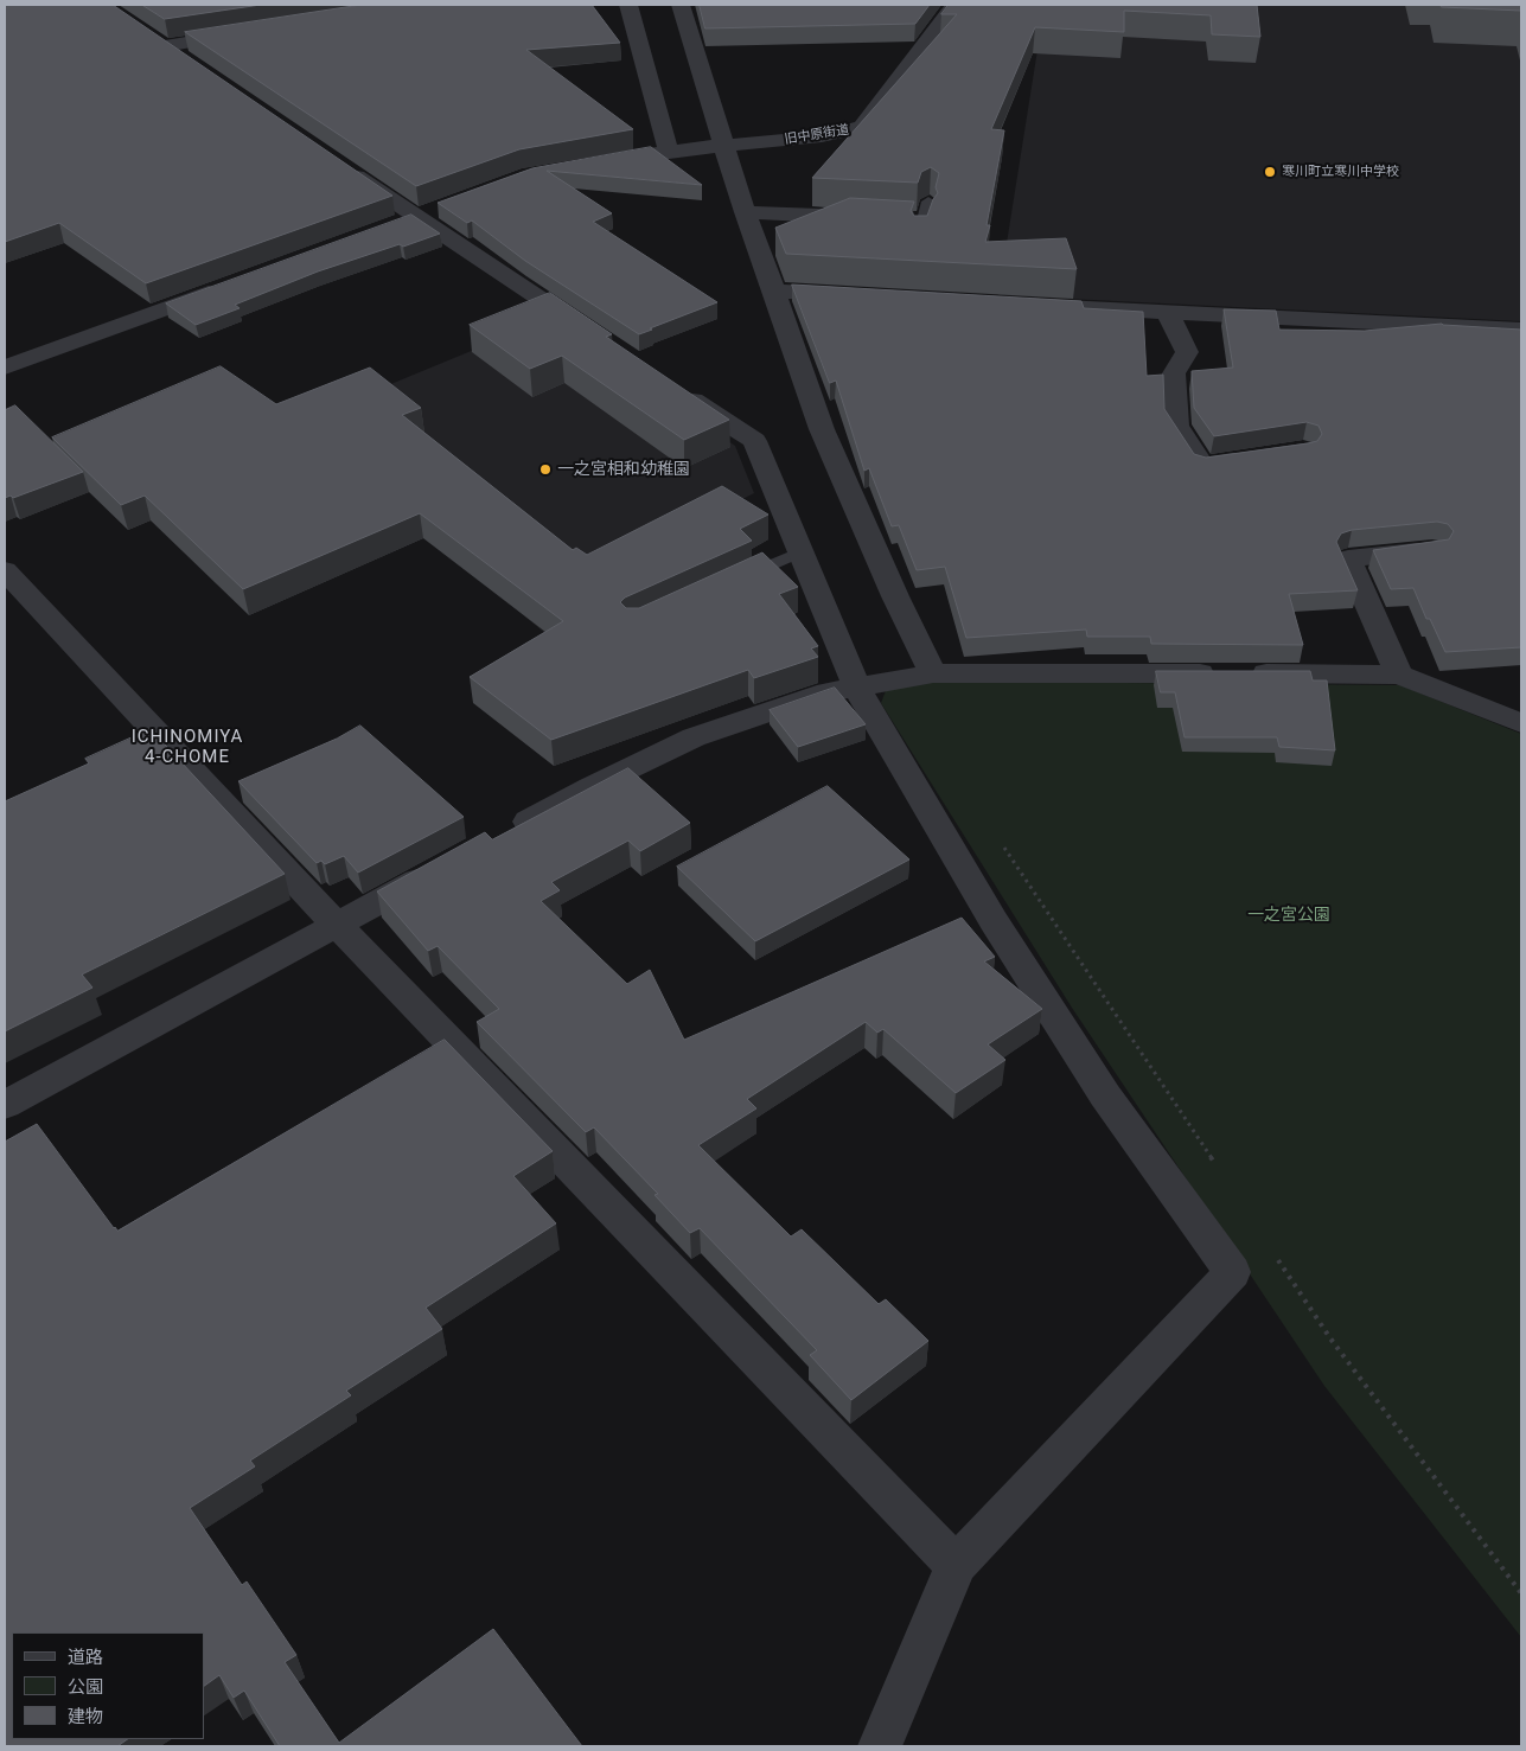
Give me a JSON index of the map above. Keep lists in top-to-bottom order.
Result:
{
  "streets": {
    "street": ["旧中原街道"]
  },
  "districts": ["ICHINOMIYA 4-CHOME"],
  "parks": ["一之宮公園"],
  "places": ["寒川町立寒川中学校", "一之宮相和幼稚園"],
  "legend": ["道路", "公園", "建物"]
}
